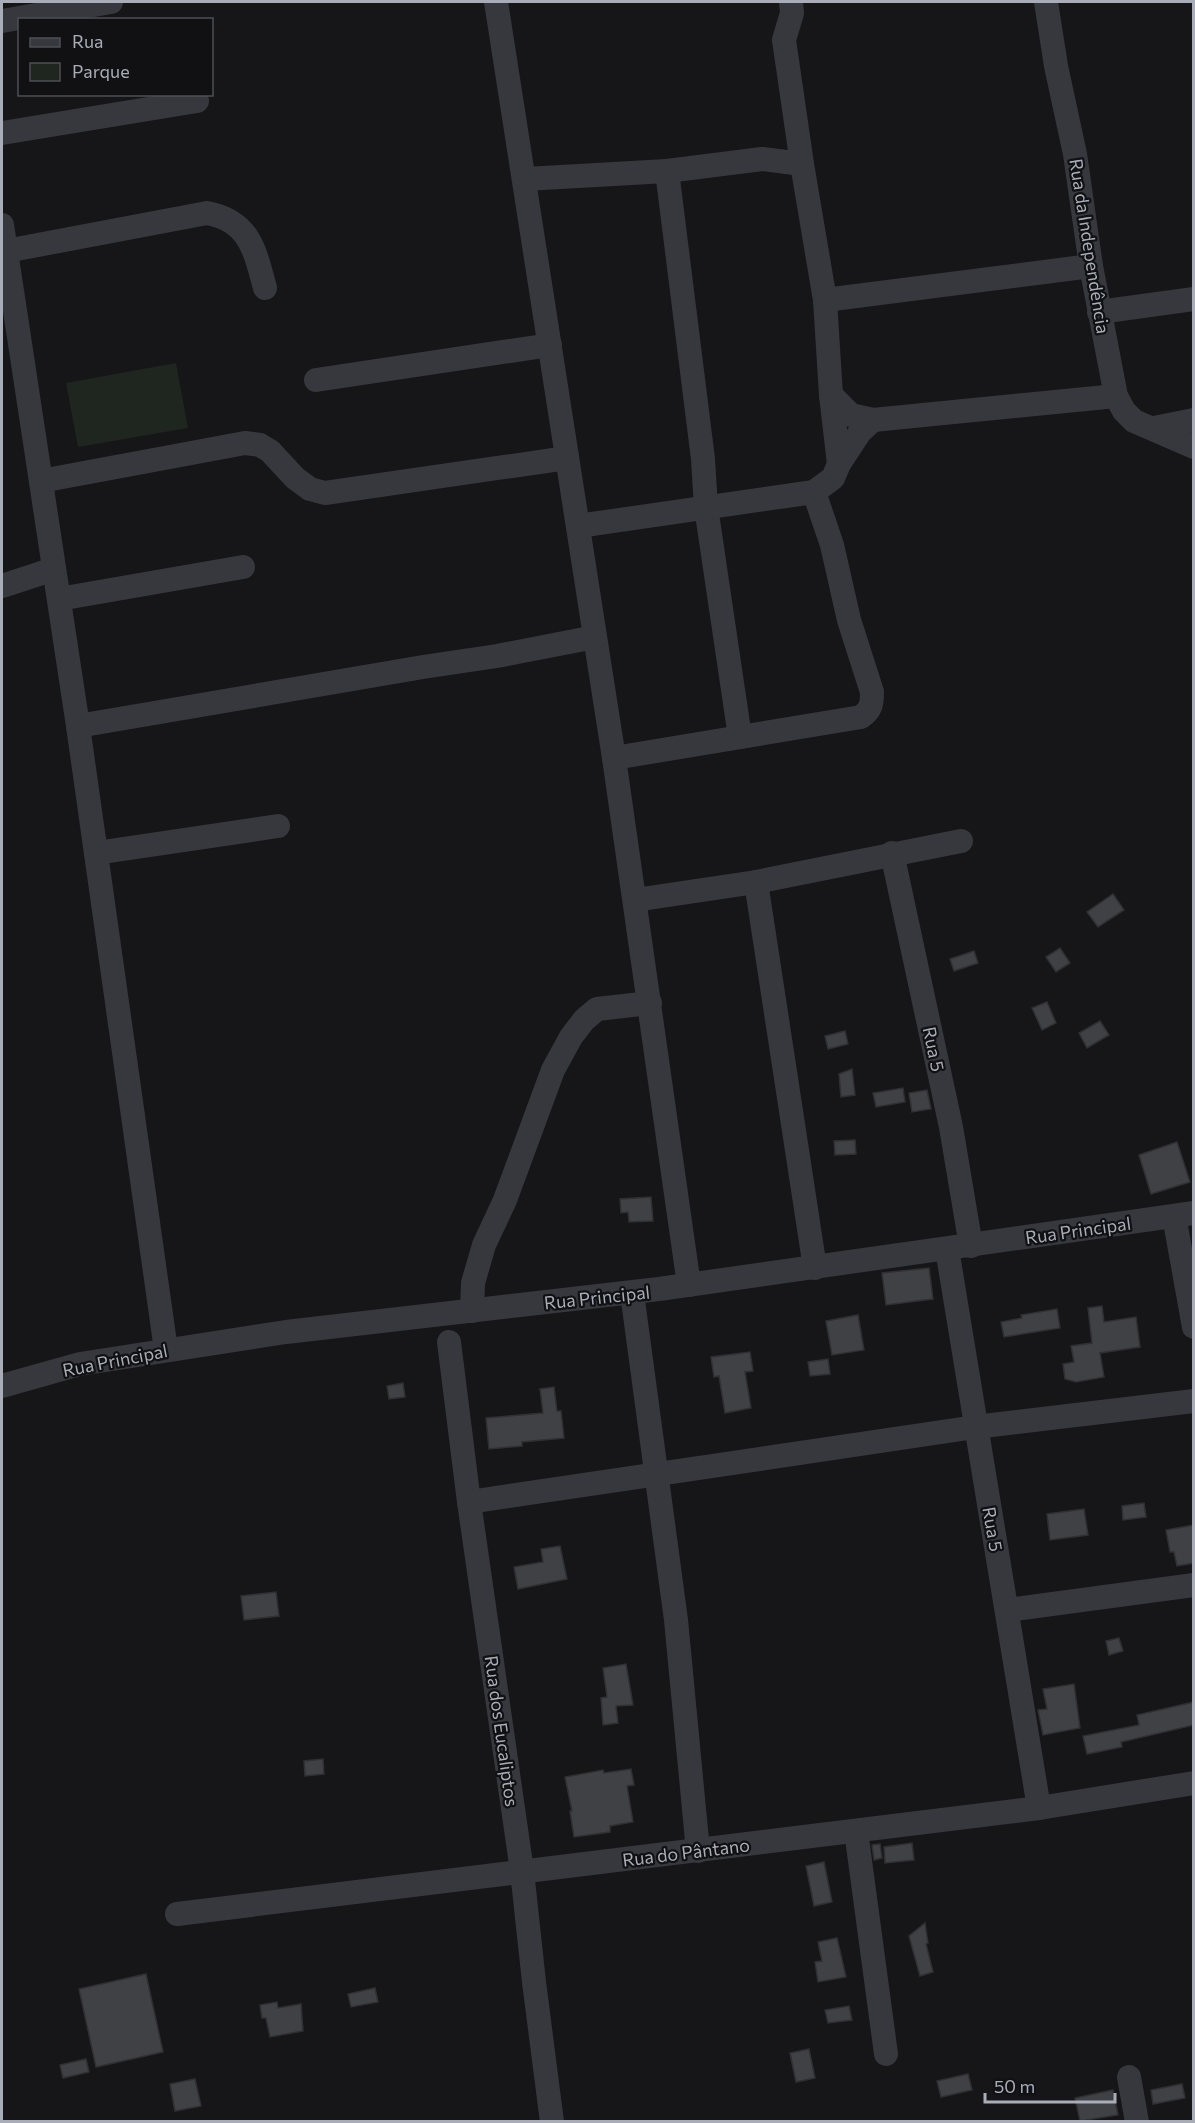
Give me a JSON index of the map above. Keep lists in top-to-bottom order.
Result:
{
  "streets": {
    "street": [
      "Rua da Independência",
      "Rua 5",
      "Rua Principal",
      "Rua dos Eucaliptos",
      "Rua do Pântano"
    ]
  },
  "crossings": [
    ["Rua 5", "Rua Principal"],
    ["Rua 5", "Rua do Pântano"],
    ["Rua dos Eucaliptos", "Rua do Pântano"]
  ],
  "legend": ["Rua", "Parque"],
  "scale_bar": "50 m"
}
